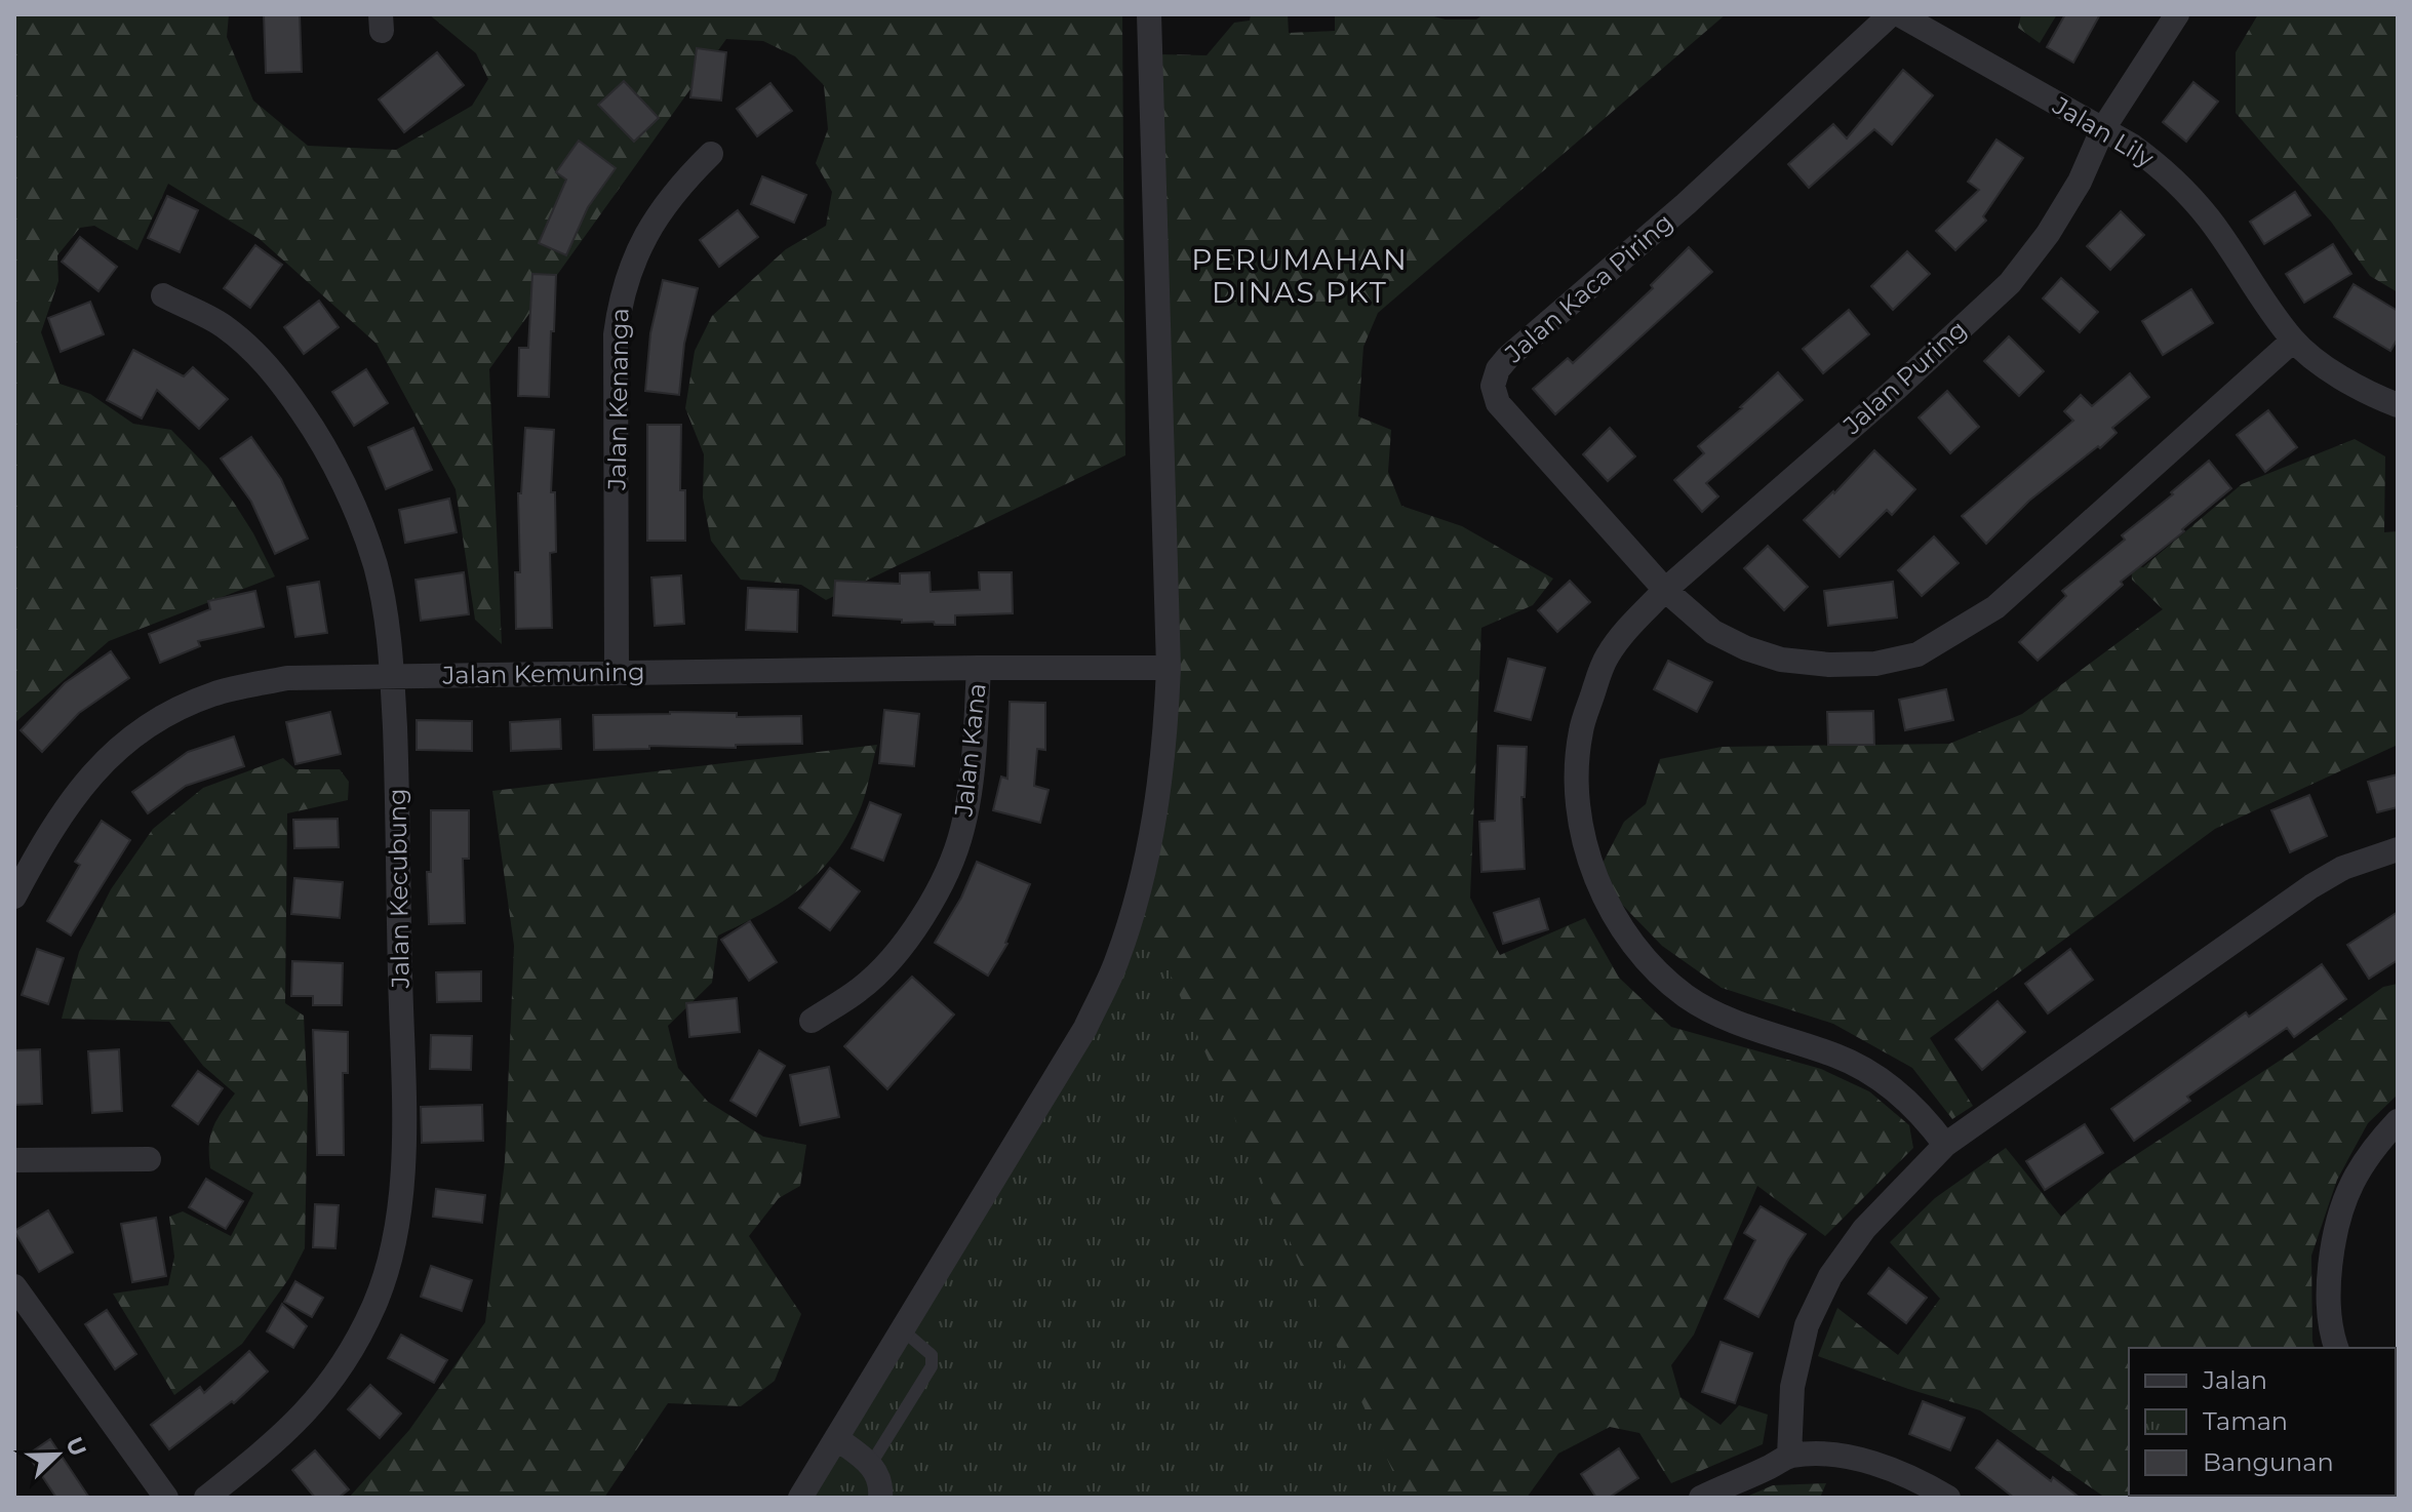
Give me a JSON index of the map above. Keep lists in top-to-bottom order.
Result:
{
  "streets": {
    "street": [
      "Jalan Lily",
      "Jalan Kaca Piring",
      "Jalan Puring",
      "Jalan Kenanga",
      "Jalan Kemuning",
      "Jalan Kana",
      "Jalan Kecubung"
    ]
  },
  "crossings": [
    ["Jalan Lily", "Jalan Kaca Piring"],
    ["Jalan Lily", "Jalan Puring"],
    ["Jalan Kaca Piring", "Jalan Puring"],
    ["Jalan Kenanga", "Jalan Kemuning"],
    ["Jalan Kemuning", "Jalan Kana"],
    ["Jalan Kemuning", "Jalan Kecubung"]
  ],
  "districts": ["PERUMAHAN DINAS PKT"],
  "legend": ["Jalan", "Taman", "Bangunan"],
  "north": "top right"
}
